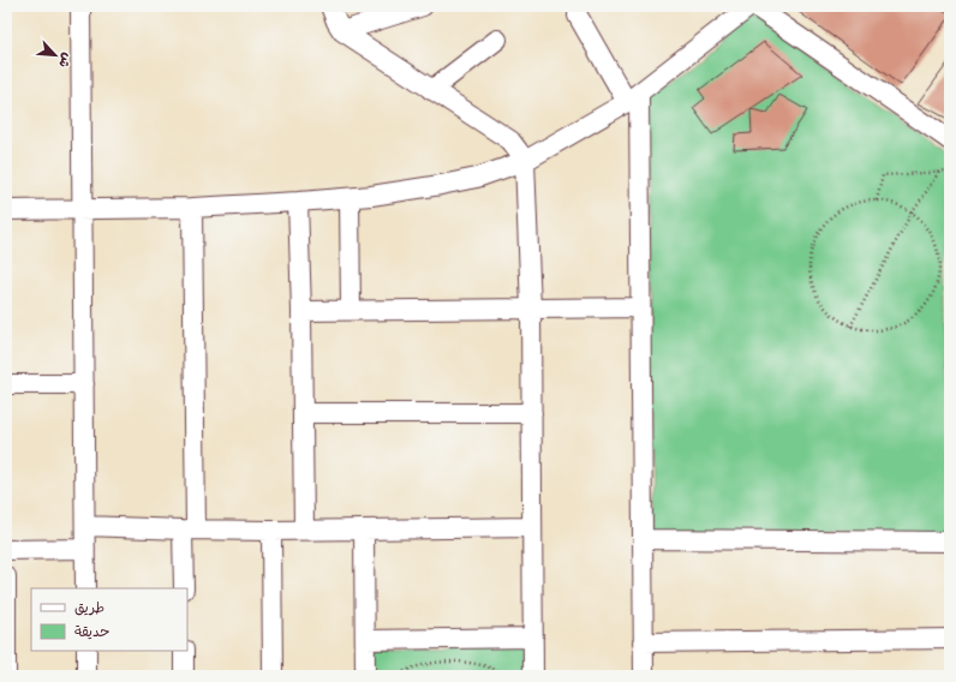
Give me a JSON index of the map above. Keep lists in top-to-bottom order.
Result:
{
  "legend": ["طريق", "حديقة"],
  "north": "bottom right"
}
